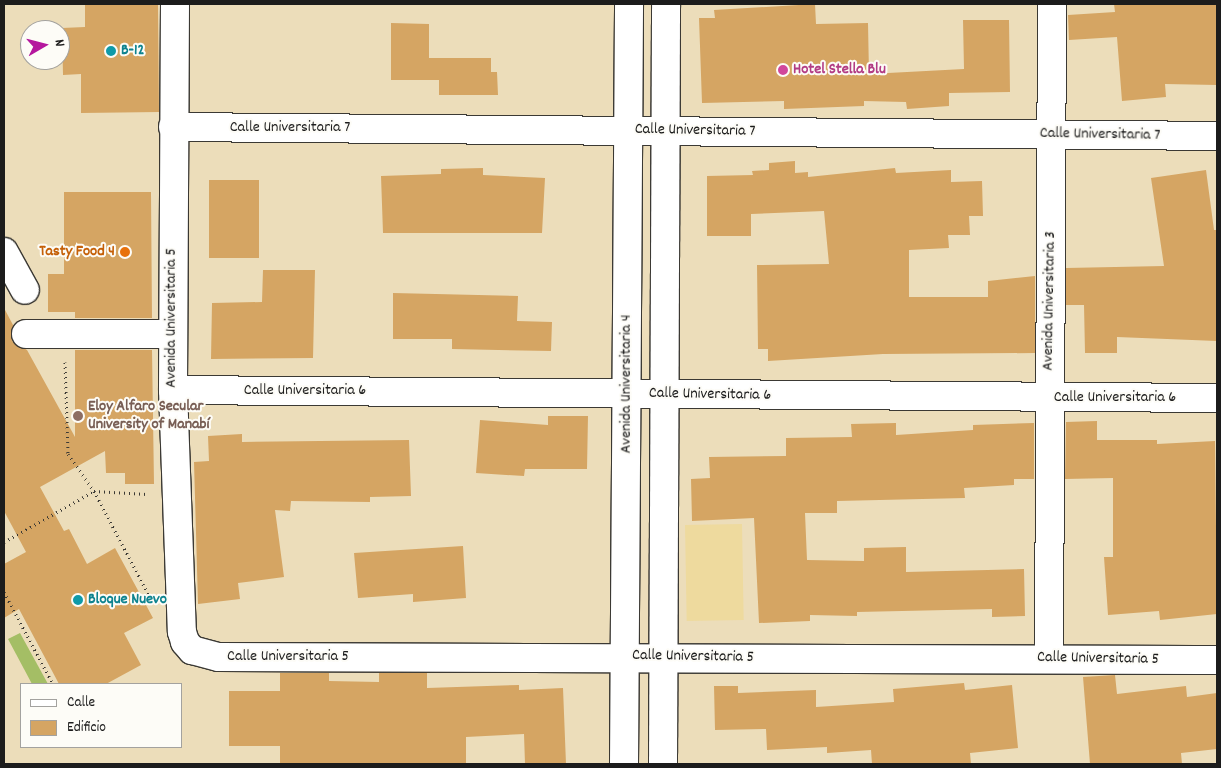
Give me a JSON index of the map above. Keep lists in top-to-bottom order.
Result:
{
  "streets": {
    "street": [
      "Calle Universitaria 7",
      "Avenida Universitaria 3",
      "Avenida Universitaria 5",
      "Avenida Universitaria 4",
      "Calle Universitaria 6",
      "Calle Universitaria 5"
    ]
  },
  "crossings": [
    ["Calle Universitaria 7", "Avenida Universitaria 3"],
    ["Calle Universitaria 7", "Avenida Universitaria 5"],
    ["Calle Universitaria 7", "Avenida Universitaria 4"],
    ["Avenida Universitaria 3", "Calle Universitaria 6"],
    ["Avenida Universitaria 3", "Calle Universitaria 5"],
    ["Avenida Universitaria 5", "Calle Universitaria 6"],
    ["Avenida Universitaria 5", "Calle Universitaria 5"],
    ["Avenida Universitaria 4", "Calle Universitaria 6"],
    ["Avenida Universitaria 4", "Calle Universitaria 5"]
  ],
  "places": [
    "B-12",
    "Hotel Stella Blu",
    "Tasty Food 4",
    "Eloy Alfaro Secular University of Manabí",
    "Bloque Nuevo"
  ],
  "legend": ["Calle", "Edificio"],
  "north": "right"
}
